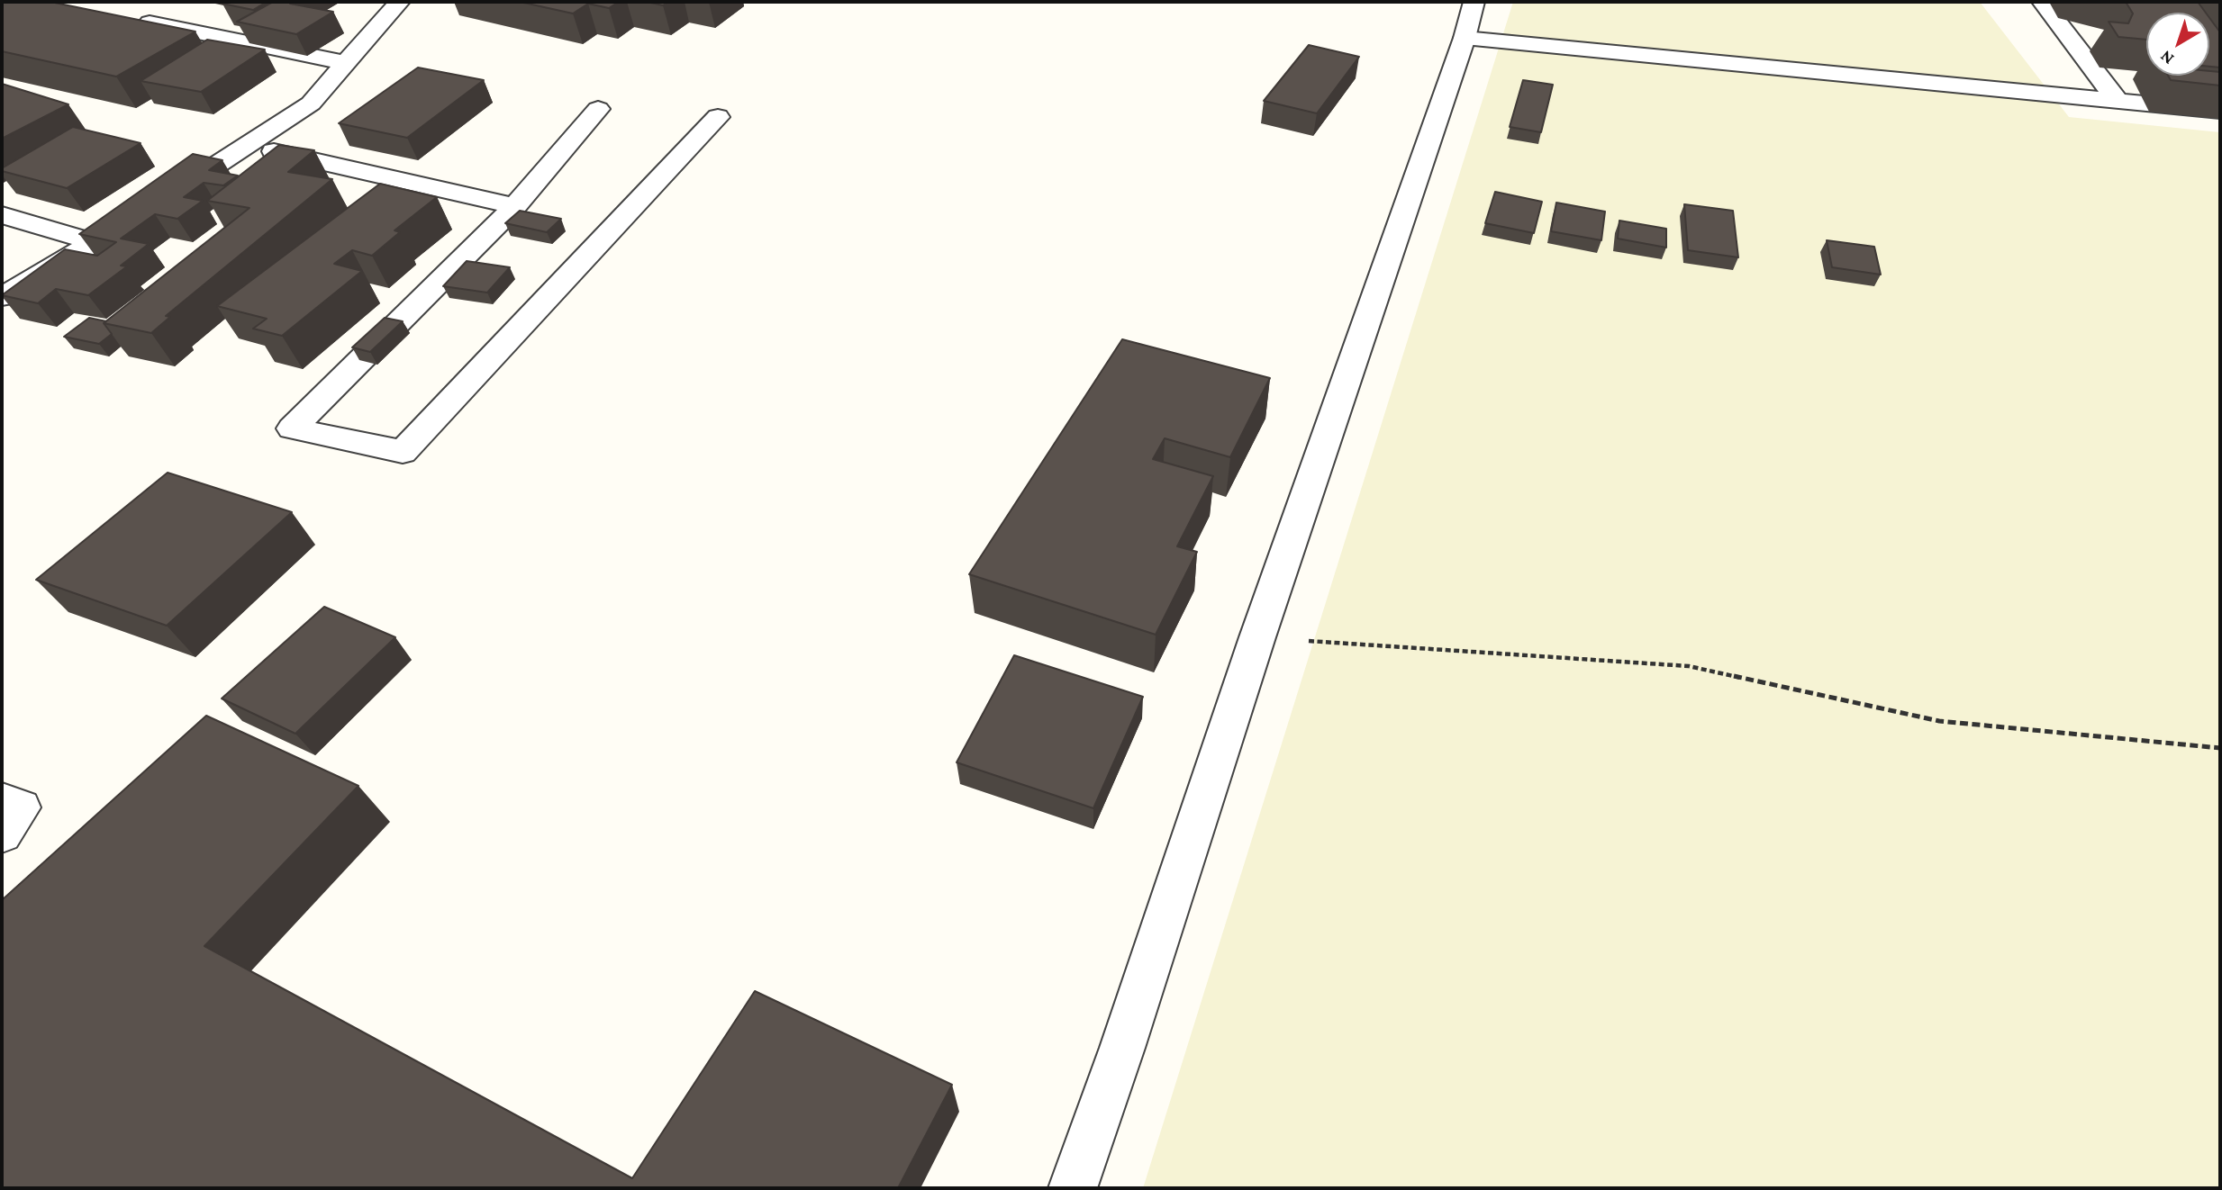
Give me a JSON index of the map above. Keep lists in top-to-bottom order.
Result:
{
  "north": "bottom left"
}
